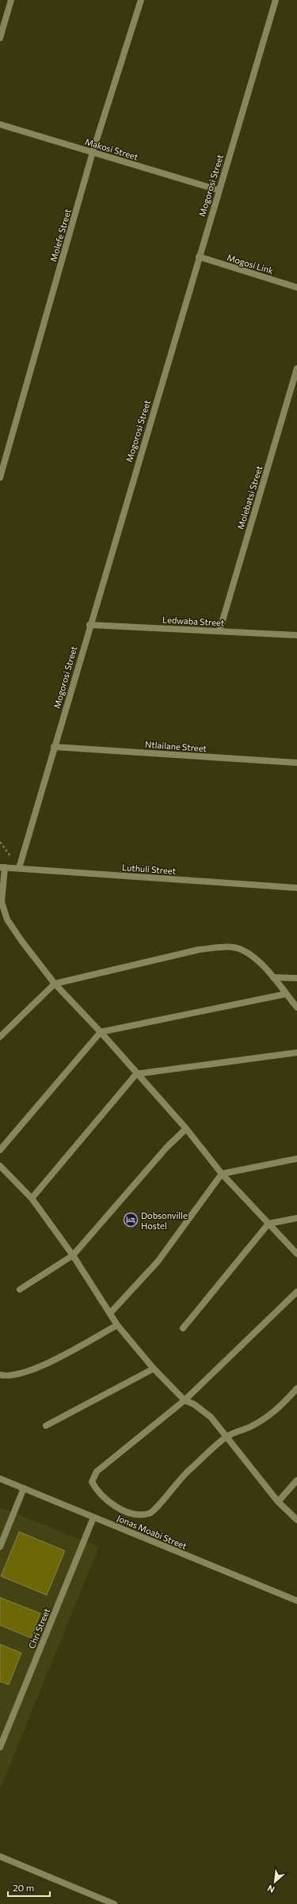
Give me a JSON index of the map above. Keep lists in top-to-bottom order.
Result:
{
  "streets": {
    "street": [
      "Makosi Street",
      "Mogorosi Street",
      "Molefe Street",
      "Mogosi Link",
      "Molebatsi Street",
      "Ledwaba Street",
      "Ntlailane Street",
      "Luthuli Street",
      "Jonas Moabi Street",
      "Chri Street"
    ]
  },
  "crossings": [
    ["Makosi Street", "Mogorosi Street"],
    ["Makosi Street", "Molefe Street"],
    ["Mogorosi Street", "Mogosi Link"],
    ["Mogorosi Street", "Ledwaba Street"],
    ["Mogorosi Street", "Ntlailane Street"],
    ["Mogorosi Street", "Luthuli Street"],
    ["Molebatsi Street", "Ledwaba Street"],
    ["Jonas Moabi Street", "Chri Street"]
  ],
  "places": {
    "hotel": ["Dobsonville Hostel"]
  },
  "scale_bar": "20 m",
  "north": "bottom left"
}
